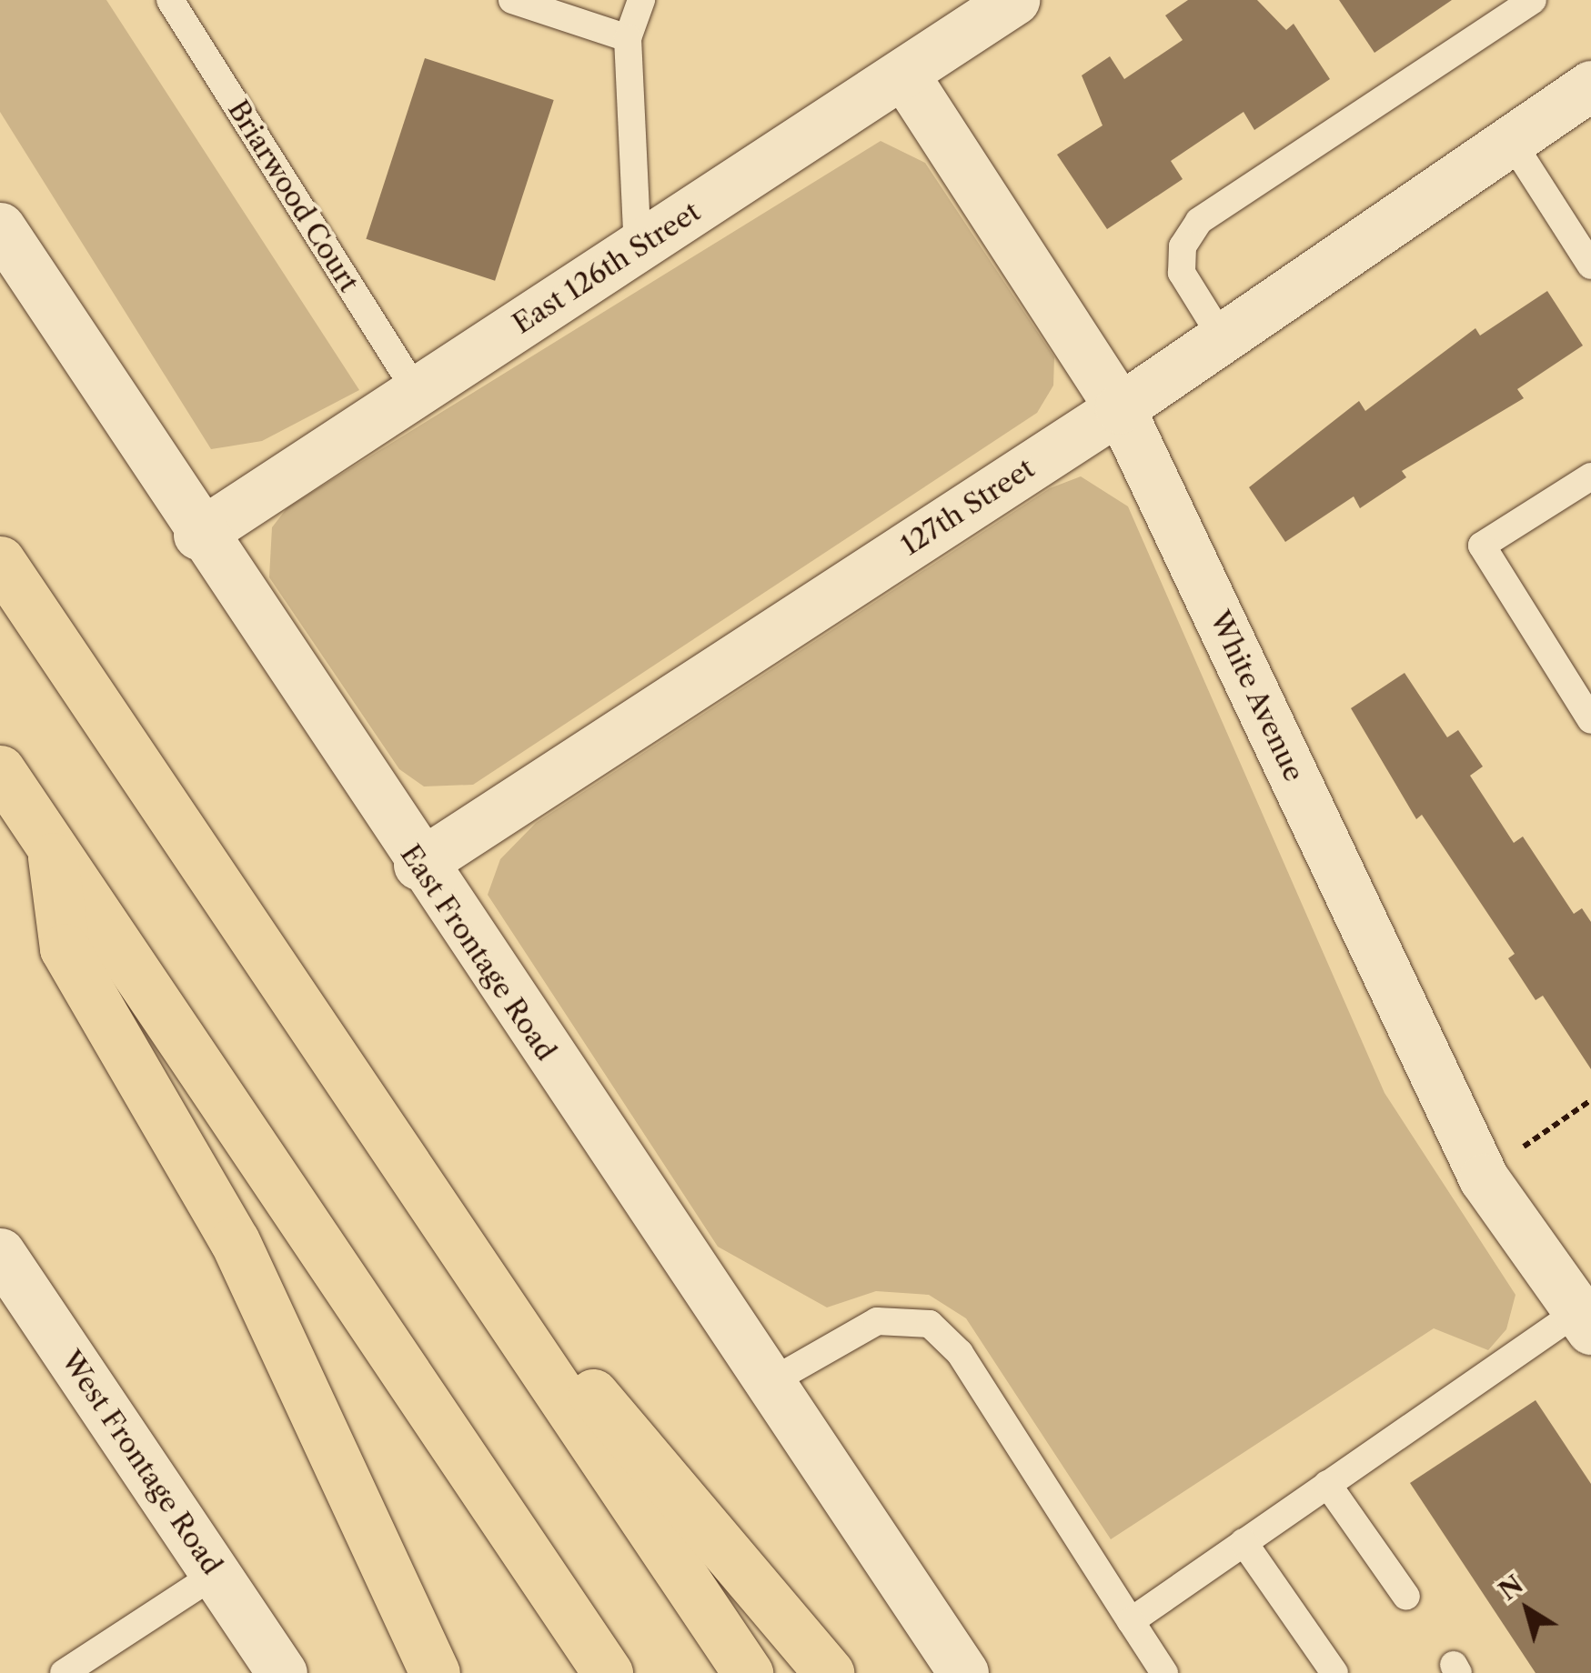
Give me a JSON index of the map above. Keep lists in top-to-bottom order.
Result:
{
  "streets": {
    "street": [
      "East 126th Street",
      "127th Street",
      "White Avenue",
      "East Frontage Road",
      "West Frontage Road"
    ],
    "lane": ["Briarwood Court"]
  },
  "crossings": [
    ["Briarwood Court", "East 126th Street"],
    ["East 126th Street", "White Avenue"],
    ["East 126th Street", "East Frontage Road"],
    ["127th Street", "White Avenue"],
    ["127th Street", "East Frontage Road"]
  ],
  "north": "top left"
}
